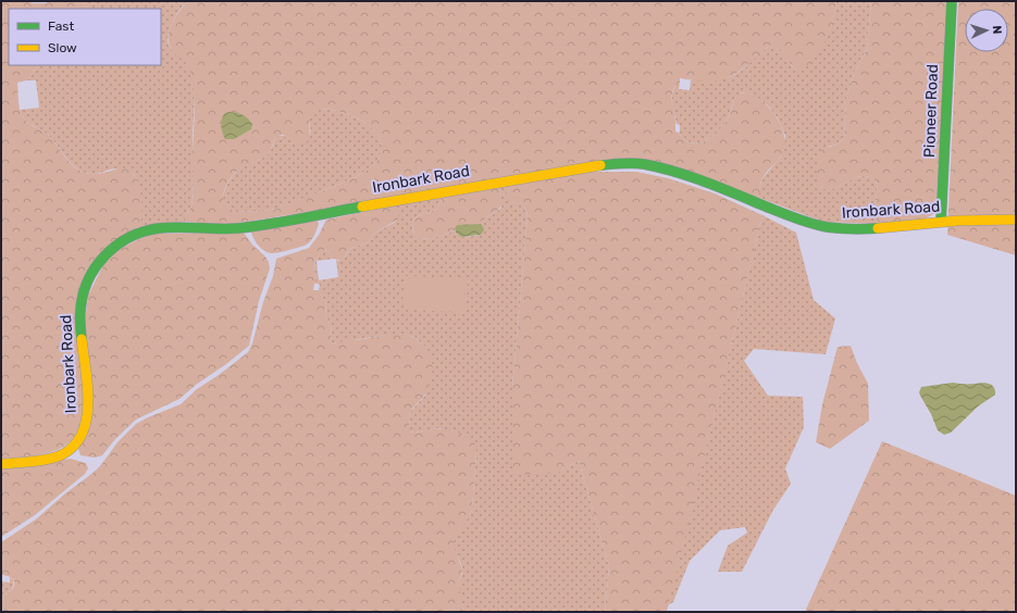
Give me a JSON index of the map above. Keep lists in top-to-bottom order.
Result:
{
  "streets": {
    "street": ["Pioneer Road", "Ironbark Road"]
  },
  "crossings": [
    ["Pioneer Road", "Ironbark Road"]
  ],
  "legend": ["Fast", "Slow"],
  "north": "right"
}
